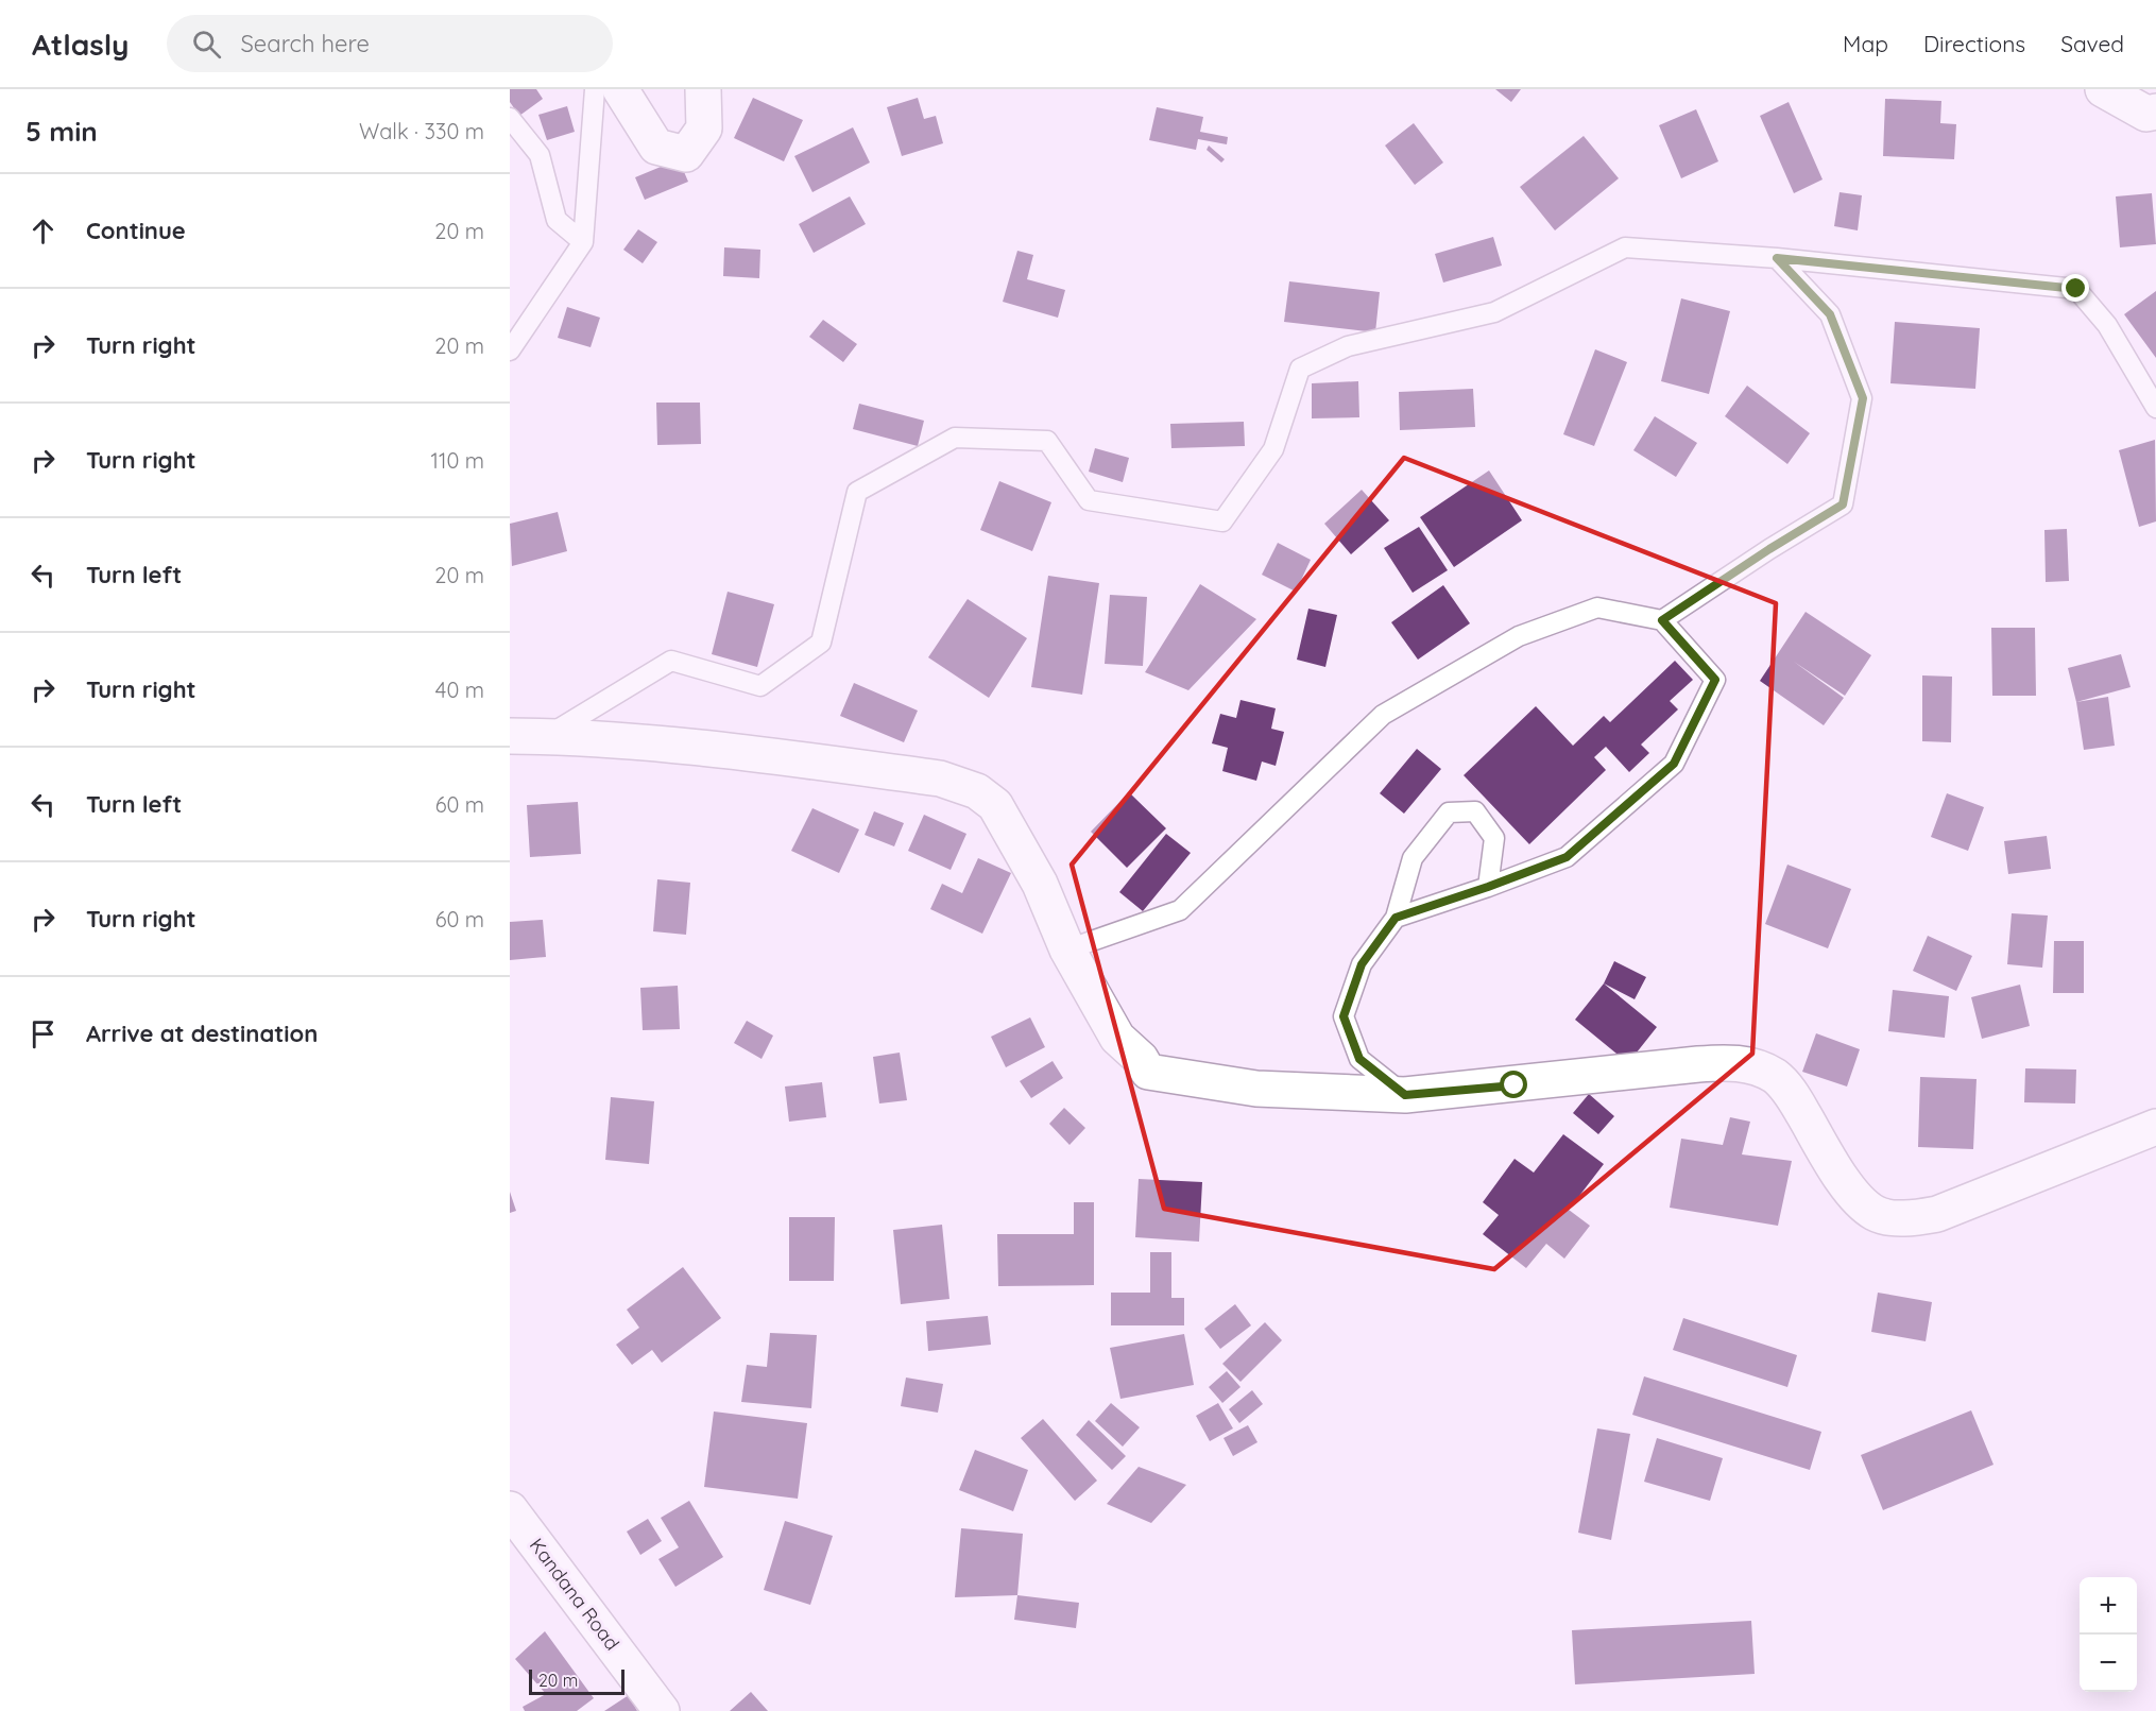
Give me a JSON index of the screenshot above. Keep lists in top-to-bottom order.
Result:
{
  "streets": {
    "main road": ["Kandana Road"]
  },
  "scale_bar": "20 m",
  "page": {
    "header": "Atlasly",
    "search": "Search here",
    "nav": ["Map", "Directions", "Saved"],
    "heading": ["5 min", "Walk · 330 m"],
    "list": [
      ["Continue", "20 m"],
      ["Turn right", "20 m"],
      ["Turn right", "110 m"],
      ["Turn left", "20 m"],
      ["Turn right", "40 m"],
      ["Turn left", "60 m"],
      ["Turn right", "60 m"],
      "Arrive at destination"
    ],
    "map_buttons": ["+", "−"],
    "scale": "20 m"
  }
}
